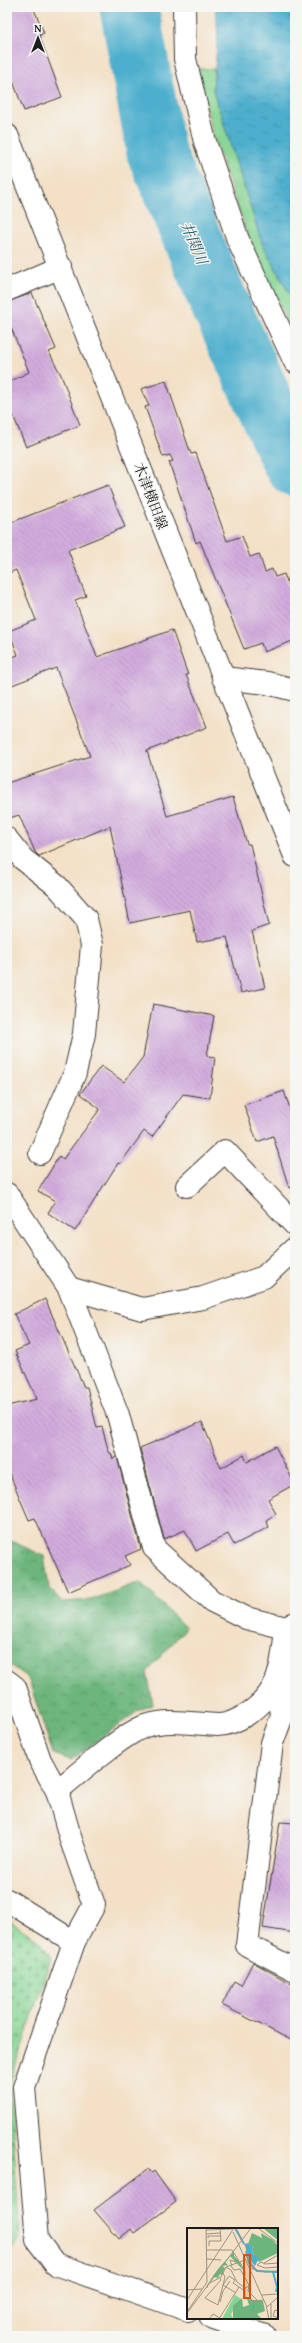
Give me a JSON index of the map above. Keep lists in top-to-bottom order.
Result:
{
  "streets": {
    "street": ["木津横田線"]
  },
  "water": ["井関川"],
  "north": "top"
}
